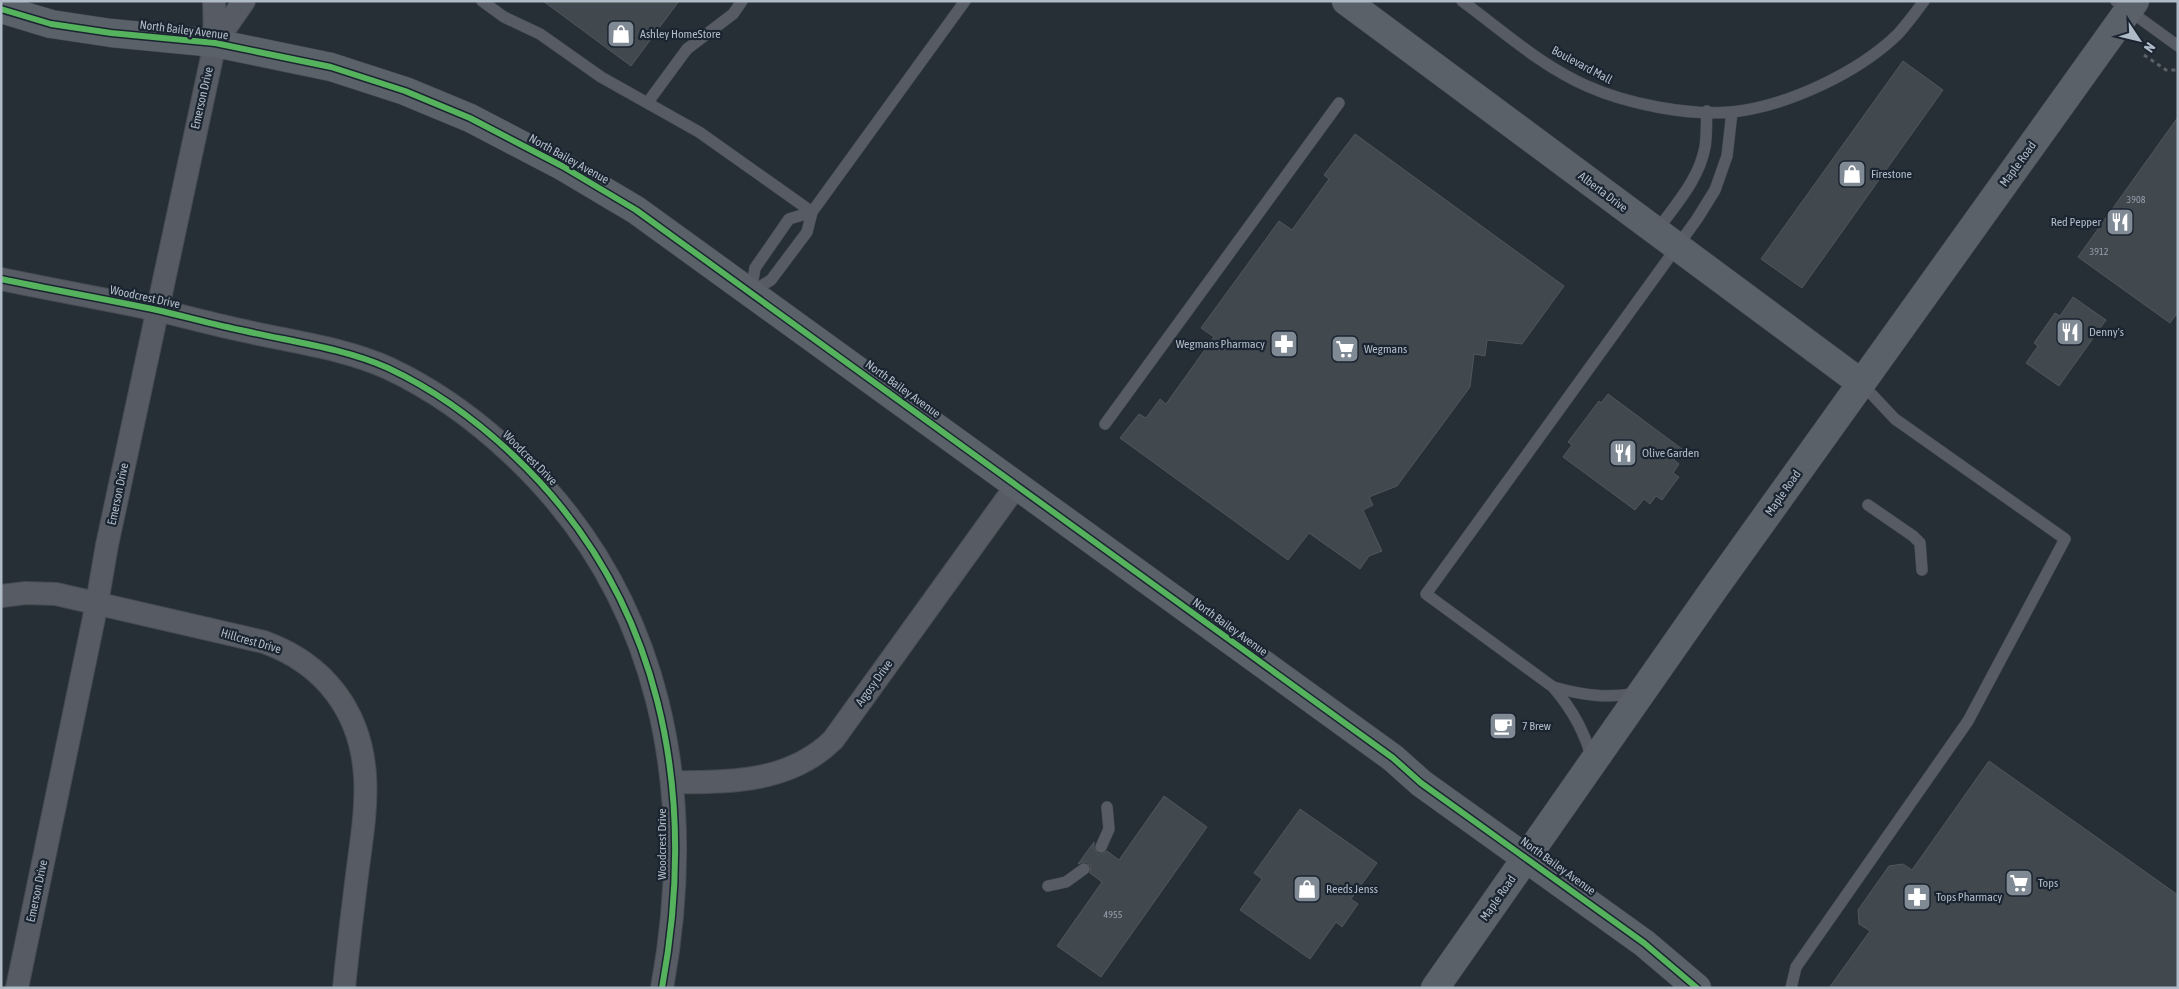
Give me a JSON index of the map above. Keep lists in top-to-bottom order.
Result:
{
  "streets": {
    "street": [
      "North Bailey Avenue",
      "Emerson Drive",
      "Maple Road",
      "Alberta Drive",
      "Woodcrest Drive",
      "Hillcrest Drive",
      "Argosy Drive"
    ],
    "lane": ["Boulevard Mall"]
  },
  "crossings": [
    ["North Bailey Avenue", "Emerson Drive"],
    ["North Bailey Avenue", "Maple Road"],
    ["North Bailey Avenue", "Argosy Drive"],
    ["Emerson Drive", "Woodcrest Drive"],
    ["Emerson Drive", "Hillcrest Drive"],
    ["Maple Road", "Alberta Drive"],
    ["Woodcrest Drive", "Argosy Drive"]
  ],
  "places": {
    "shop": ["Ashley HomeStore", "Firestone", "Reeds Jenss"],
    "restaurant": ["Red Pepper", "Denny's", "Olive Garden"],
    "pharmacy": ["Wegmans Pharmacy", "Tops Pharmacy"],
    "supermarket": ["Wegmans", "Tops"],
    "cafe": ["7 Brew"]
  },
  "house_numbers": ["3908", "3912", "4955"],
  "north": "bottom right"
}
